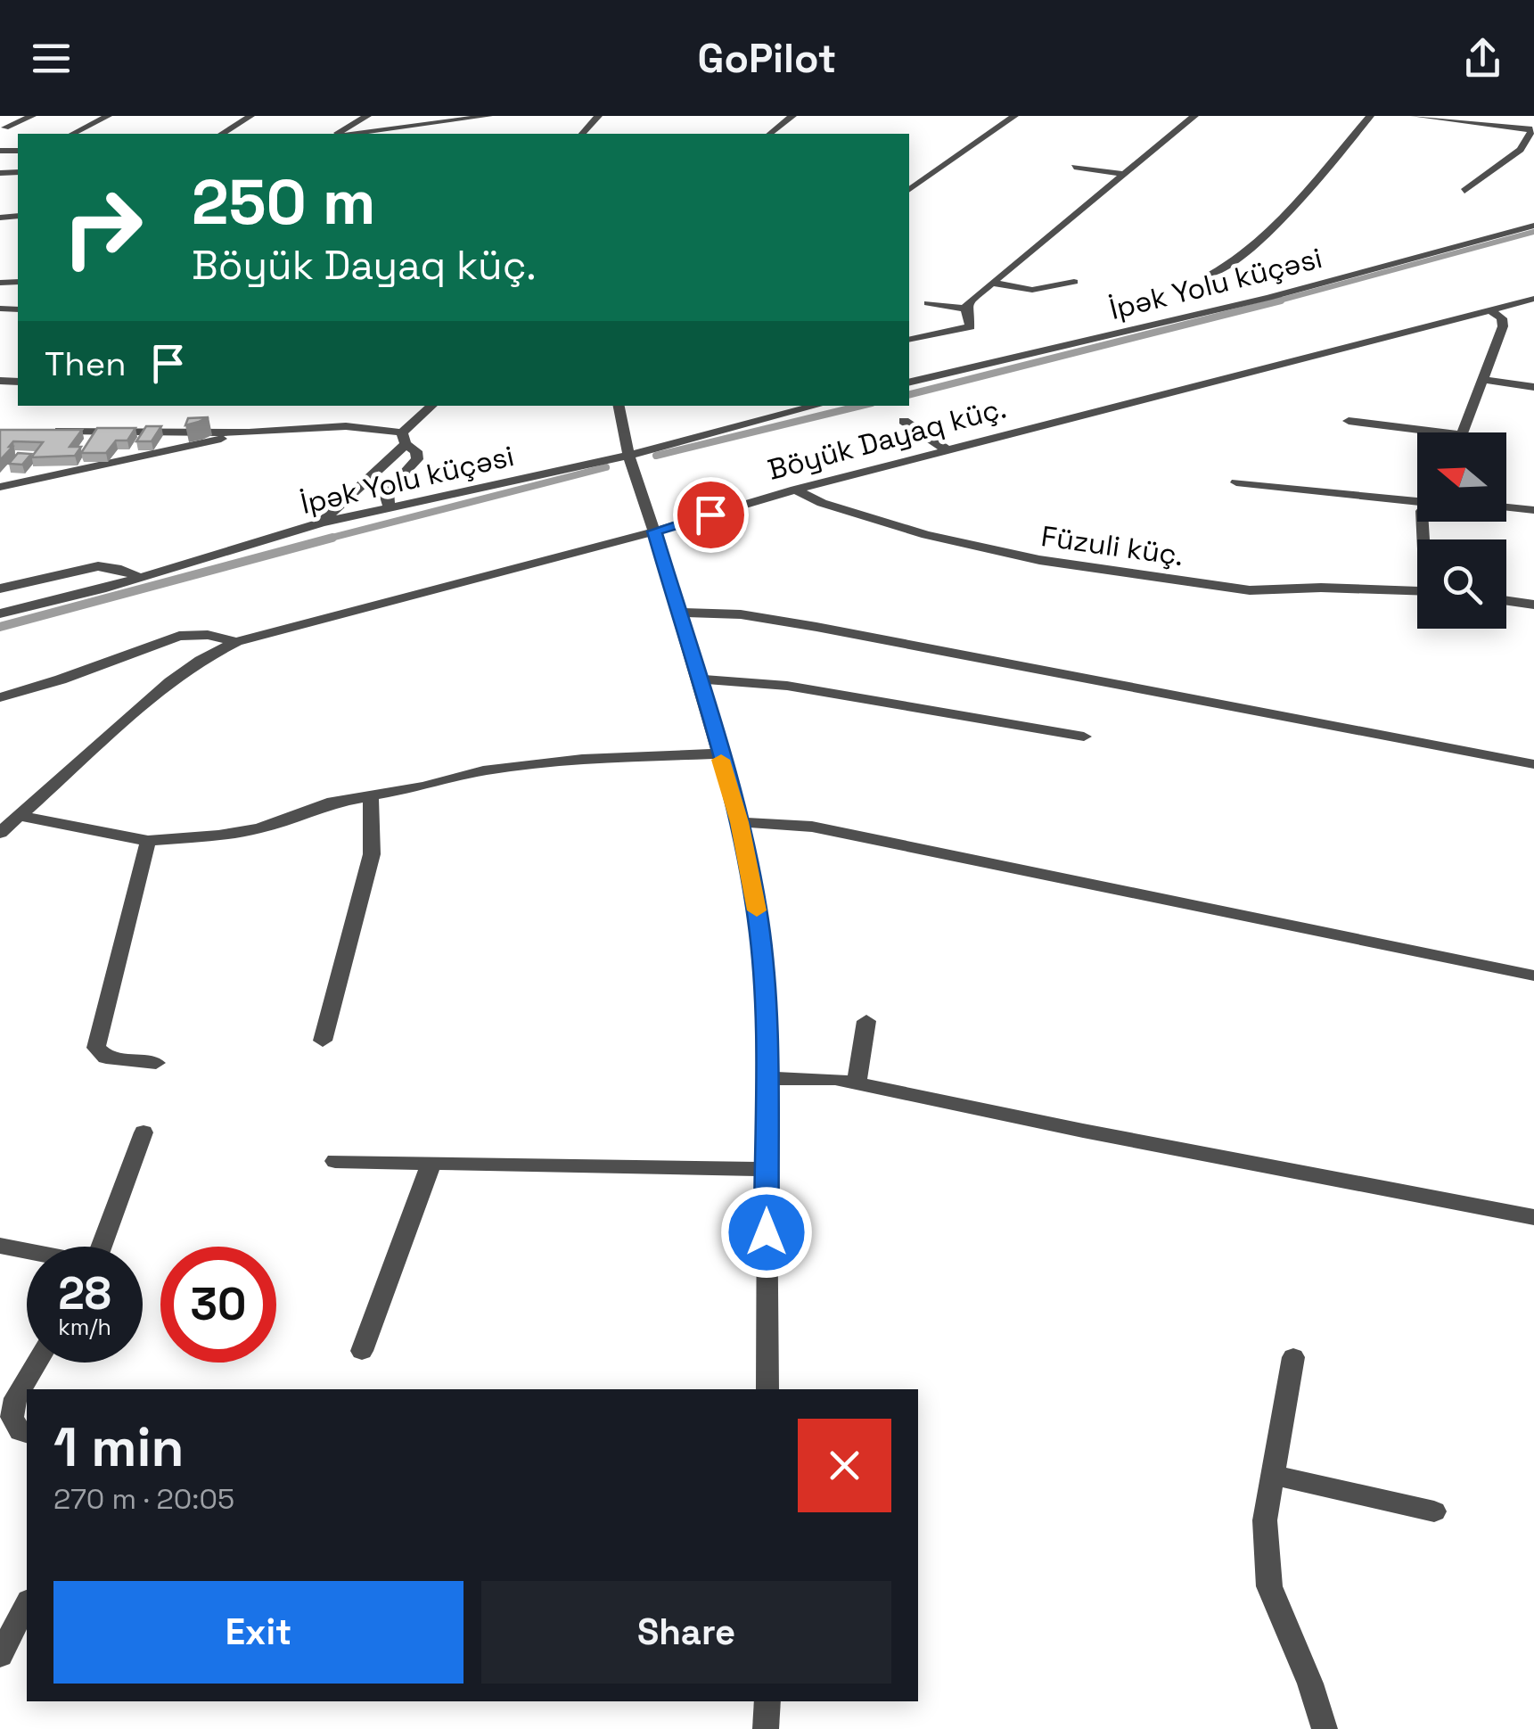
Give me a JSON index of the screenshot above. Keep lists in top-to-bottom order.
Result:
{
  "streets": {
    "street": ["İpək Yolu küçəsi", "Böyük Dayaq küç.", "Füzuli küç."]
  },
  "crossings": [
    ["Böyük Dayaq küç.", "Füzuli küç."]
  ],
  "north": "left",
  "page": {
    "header": "GoPilot",
    "turn": ["250 m", "Böyük Dayaq küç."],
    "then": "Then",
    "speed": "28 km/h",
    "limit": "30",
    "heading": ["1 min", "270 m · 20:05"],
    "buttons": ["Exit", "Share"]
  }
}
